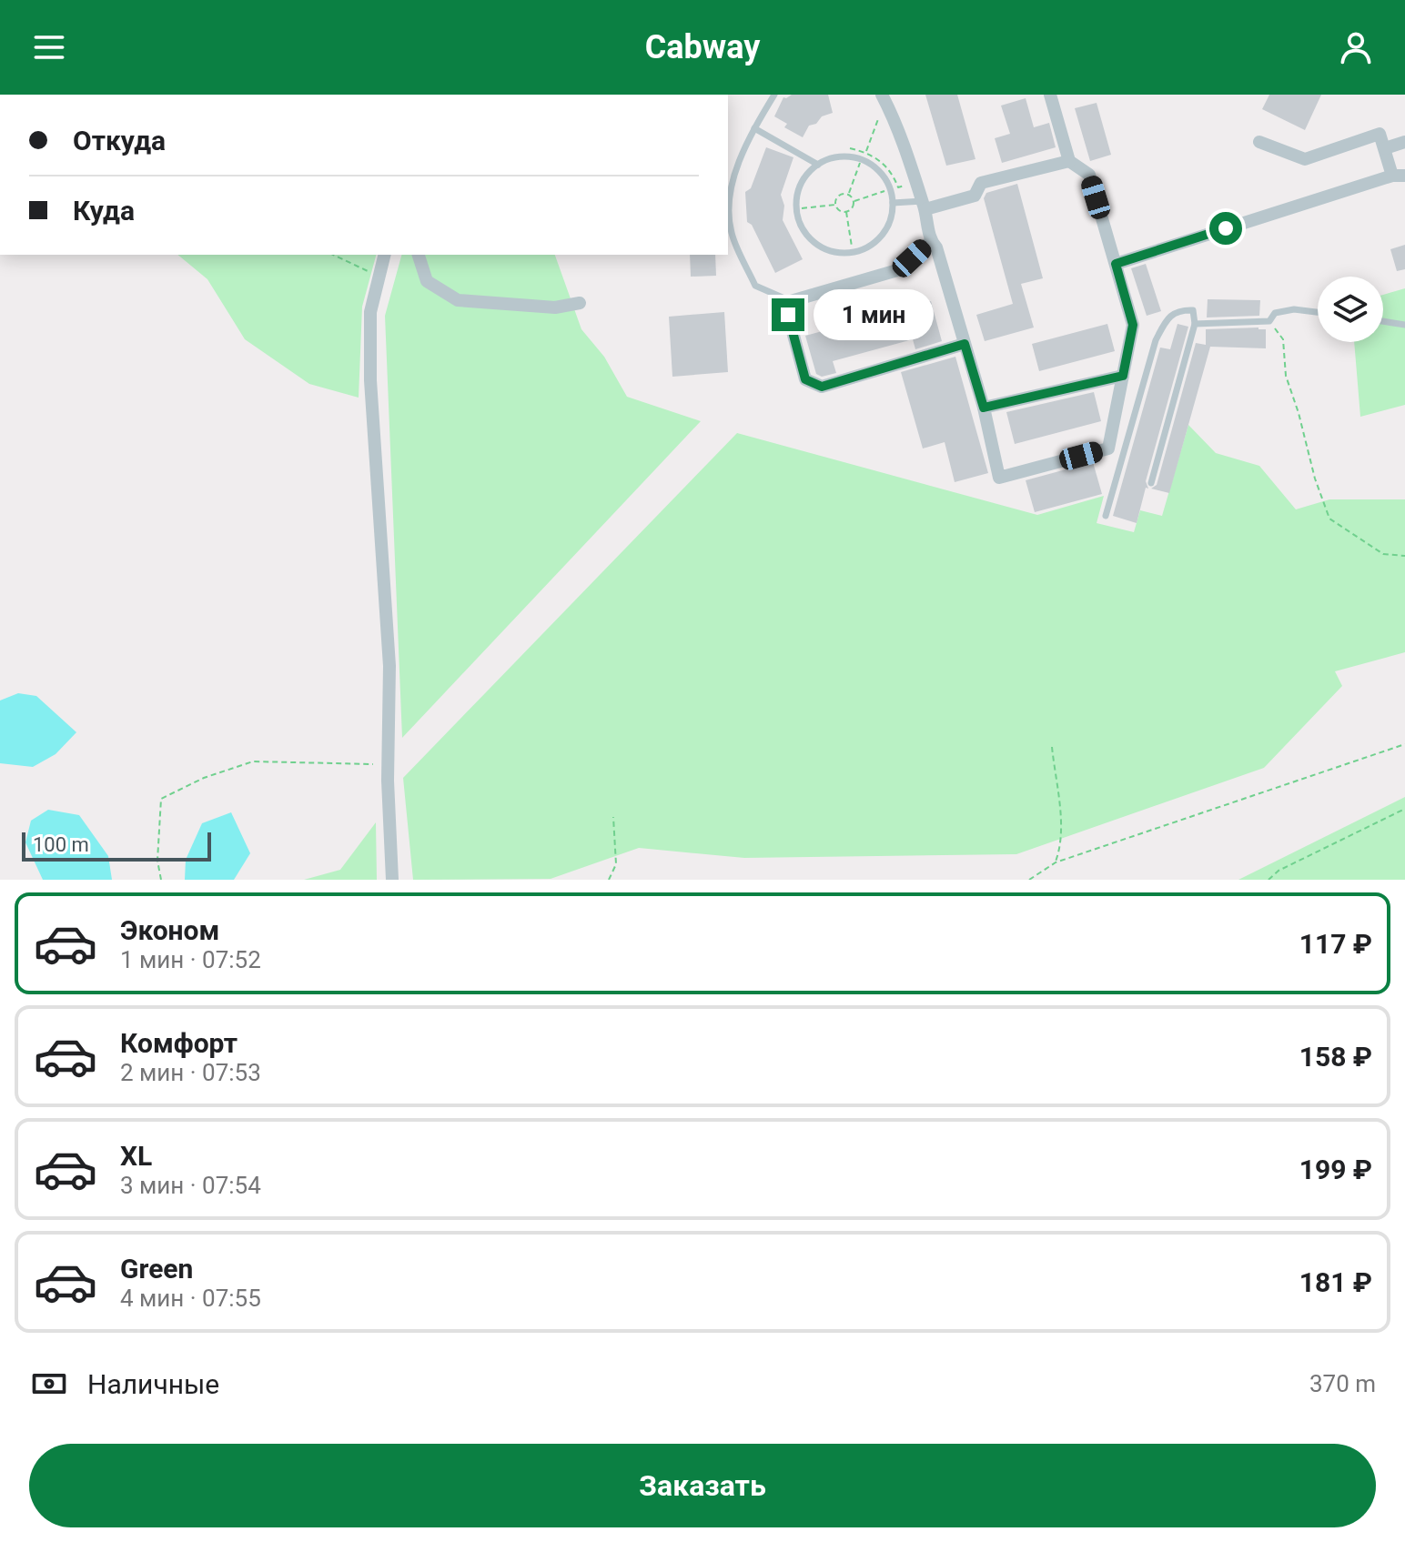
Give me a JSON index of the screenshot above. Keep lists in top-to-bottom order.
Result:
{
  "scale_bar": "100 m",
  "page": {
    "header": "Cabway",
    "banner": ["Откуда", "Куда"],
    "bubble": "1 мин",
    "scale": "100 m",
    "list": [
      {
        "name": "Эконом",
        "note": "1 мин · 07:52",
        "value": "117 ₽"
      },
      {
        "name": "Комфорт",
        "note": "2 мин · 07:53",
        "value": "158 ₽"
      },
      {
        "name": "XL",
        "note": "3 мин · 07:54",
        "value": "199 ₽"
      },
      {
        "name": "Green",
        "note": "4 мин · 07:55",
        "value": "181 ₽"
      }
    ],
    "pay": ["Наличные", "370 m"],
    "buttons": "Заказать"
  }
}
